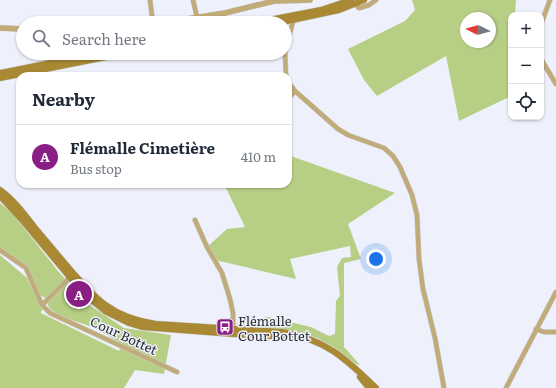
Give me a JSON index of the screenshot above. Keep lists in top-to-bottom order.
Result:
{
  "streets": {
    "street": ["Cour Bottet"]
  },
  "places": {
    "bus stop": ["Flémalle Cour Bottet"]
  },
  "north": "left",
  "page": {
    "map_buttons": ["+", "−"],
    "search": "Search here",
    "heading": "Nearby",
    "list": [
      {
        "mark": "A",
        "name": "Flémalle Cimetière",
        "note": "Bus stop",
        "value": "410 m"
      }
    ],
    "pins": "A"
  }
}
